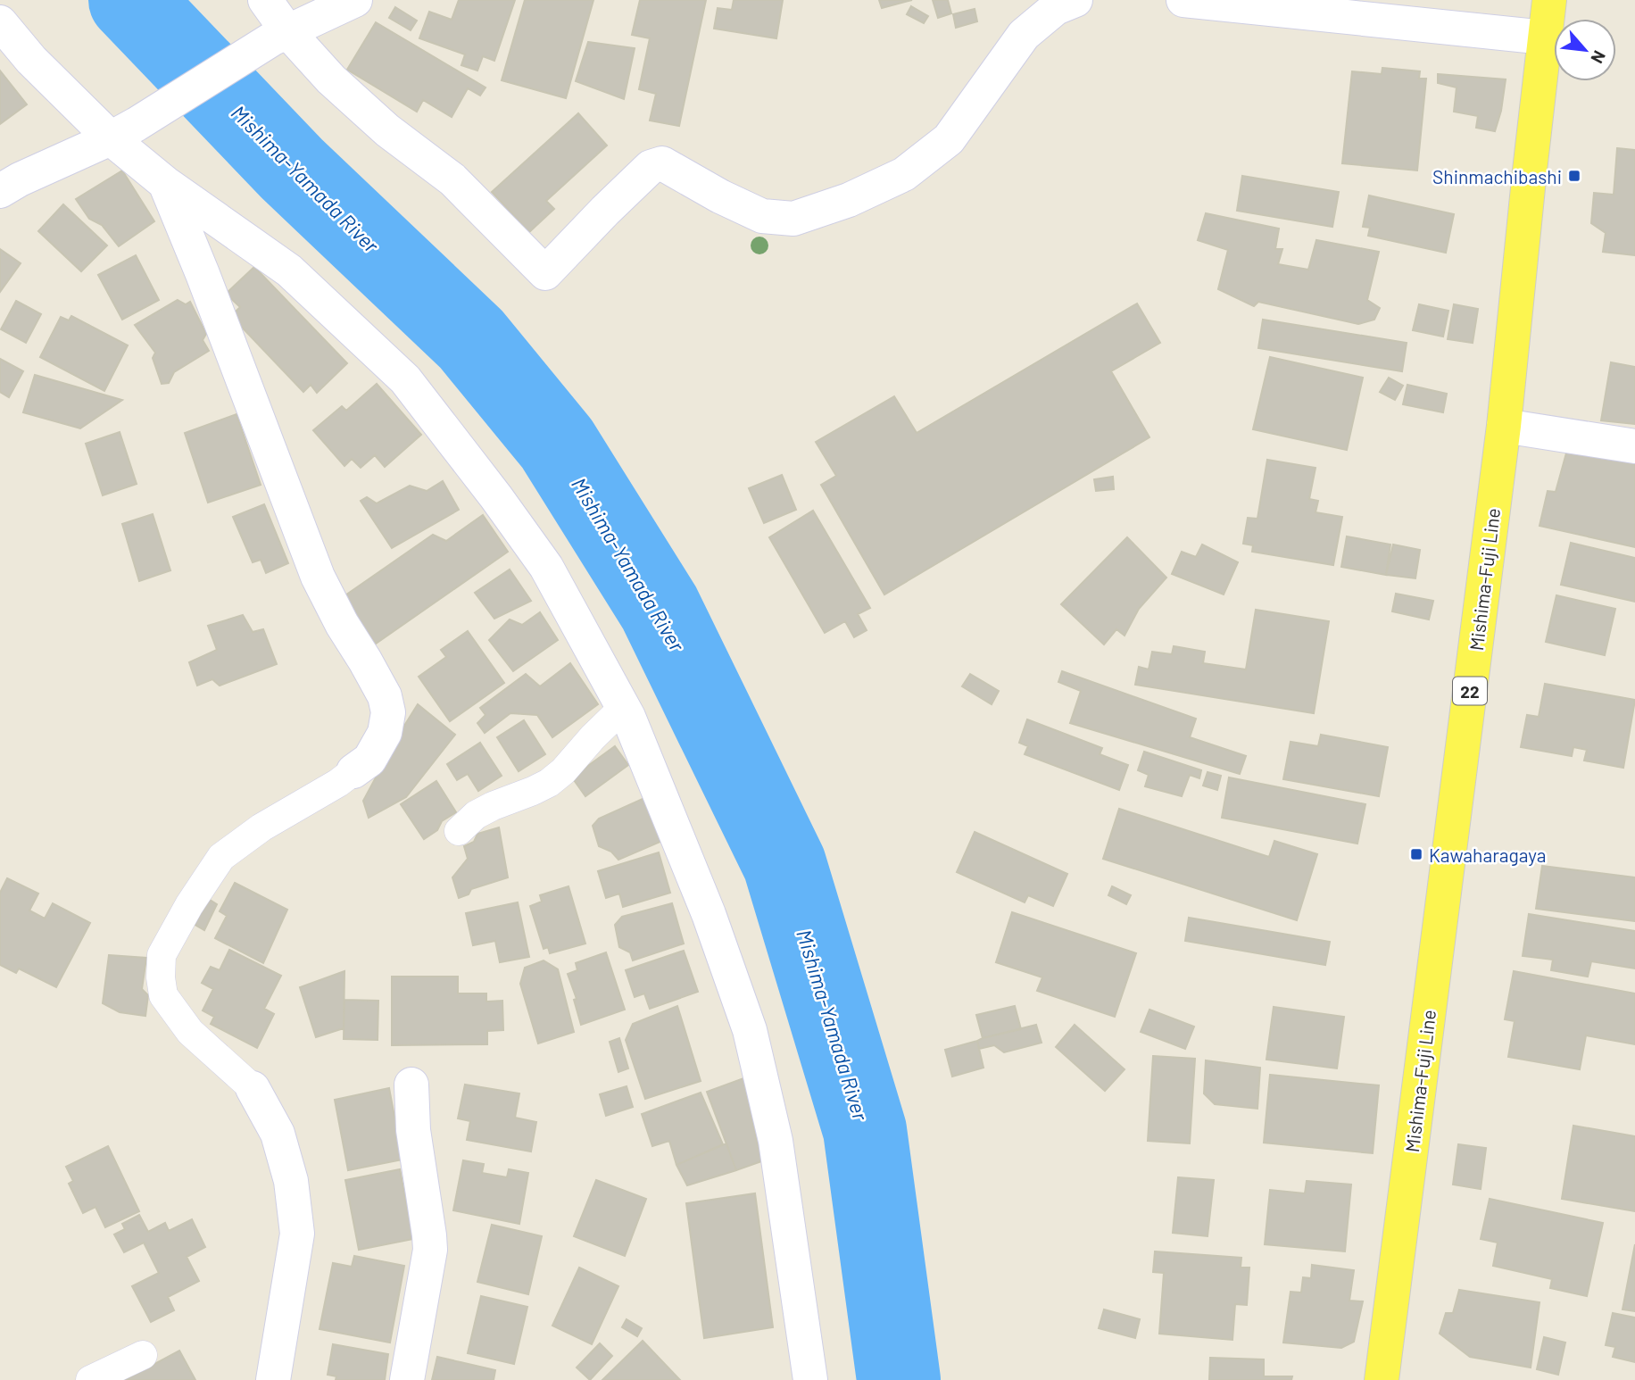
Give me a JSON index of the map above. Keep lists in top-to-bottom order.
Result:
{
  "streets": {
    "main road": ["Mishima-Fuji Line", "22"]
  },
  "water": ["Mishima-Yamada River"],
  "places": {
    "transit": ["Shinmachibashi", "Kawaharagaya"]
  },
  "north": "bottom right"
}
